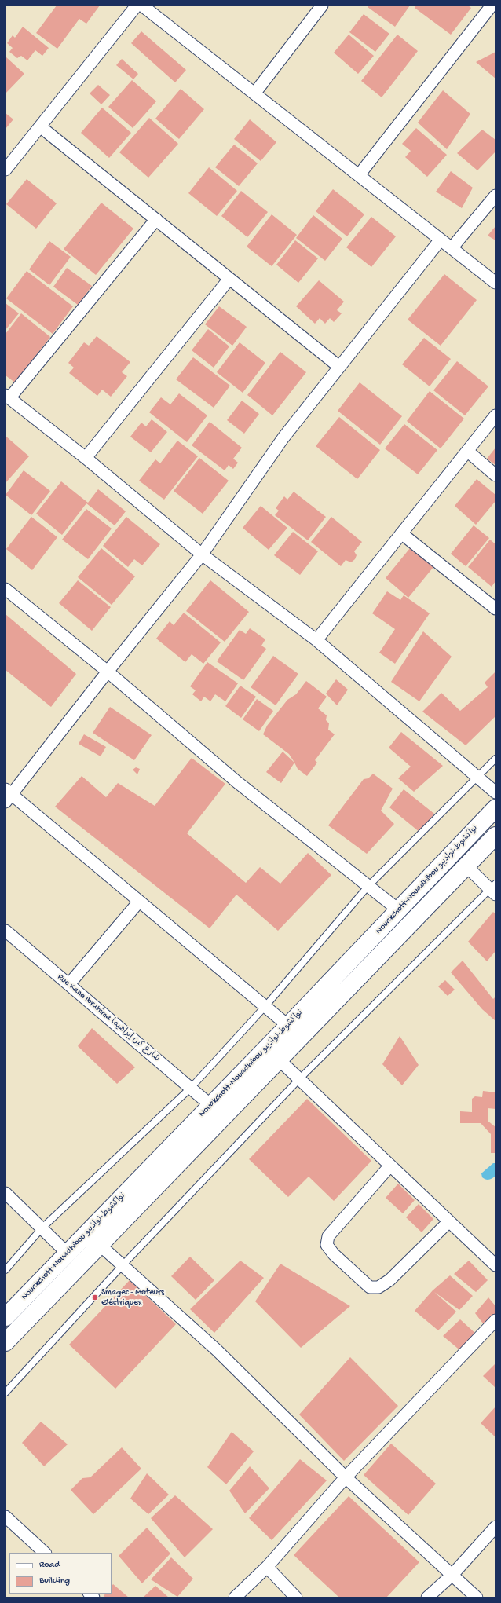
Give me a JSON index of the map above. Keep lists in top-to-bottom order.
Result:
{
  "streets": {
    "highway": ["Nouakchott-Nouadhibou نواكشوط-نواذيبو"],
    "street": ["Rue Kane Ibrahima شارع كين إبراهيما"]
  },
  "crossings": [
    ["Nouakchott-Nouadhibou نواكشوط-نواذيبو", "Rue Kane Ibrahima شارع كين إبراهيما"]
  ],
  "places": ["Smagec - Moteurs Eléctriques"],
  "legend": ["Road", "Building"]
}
